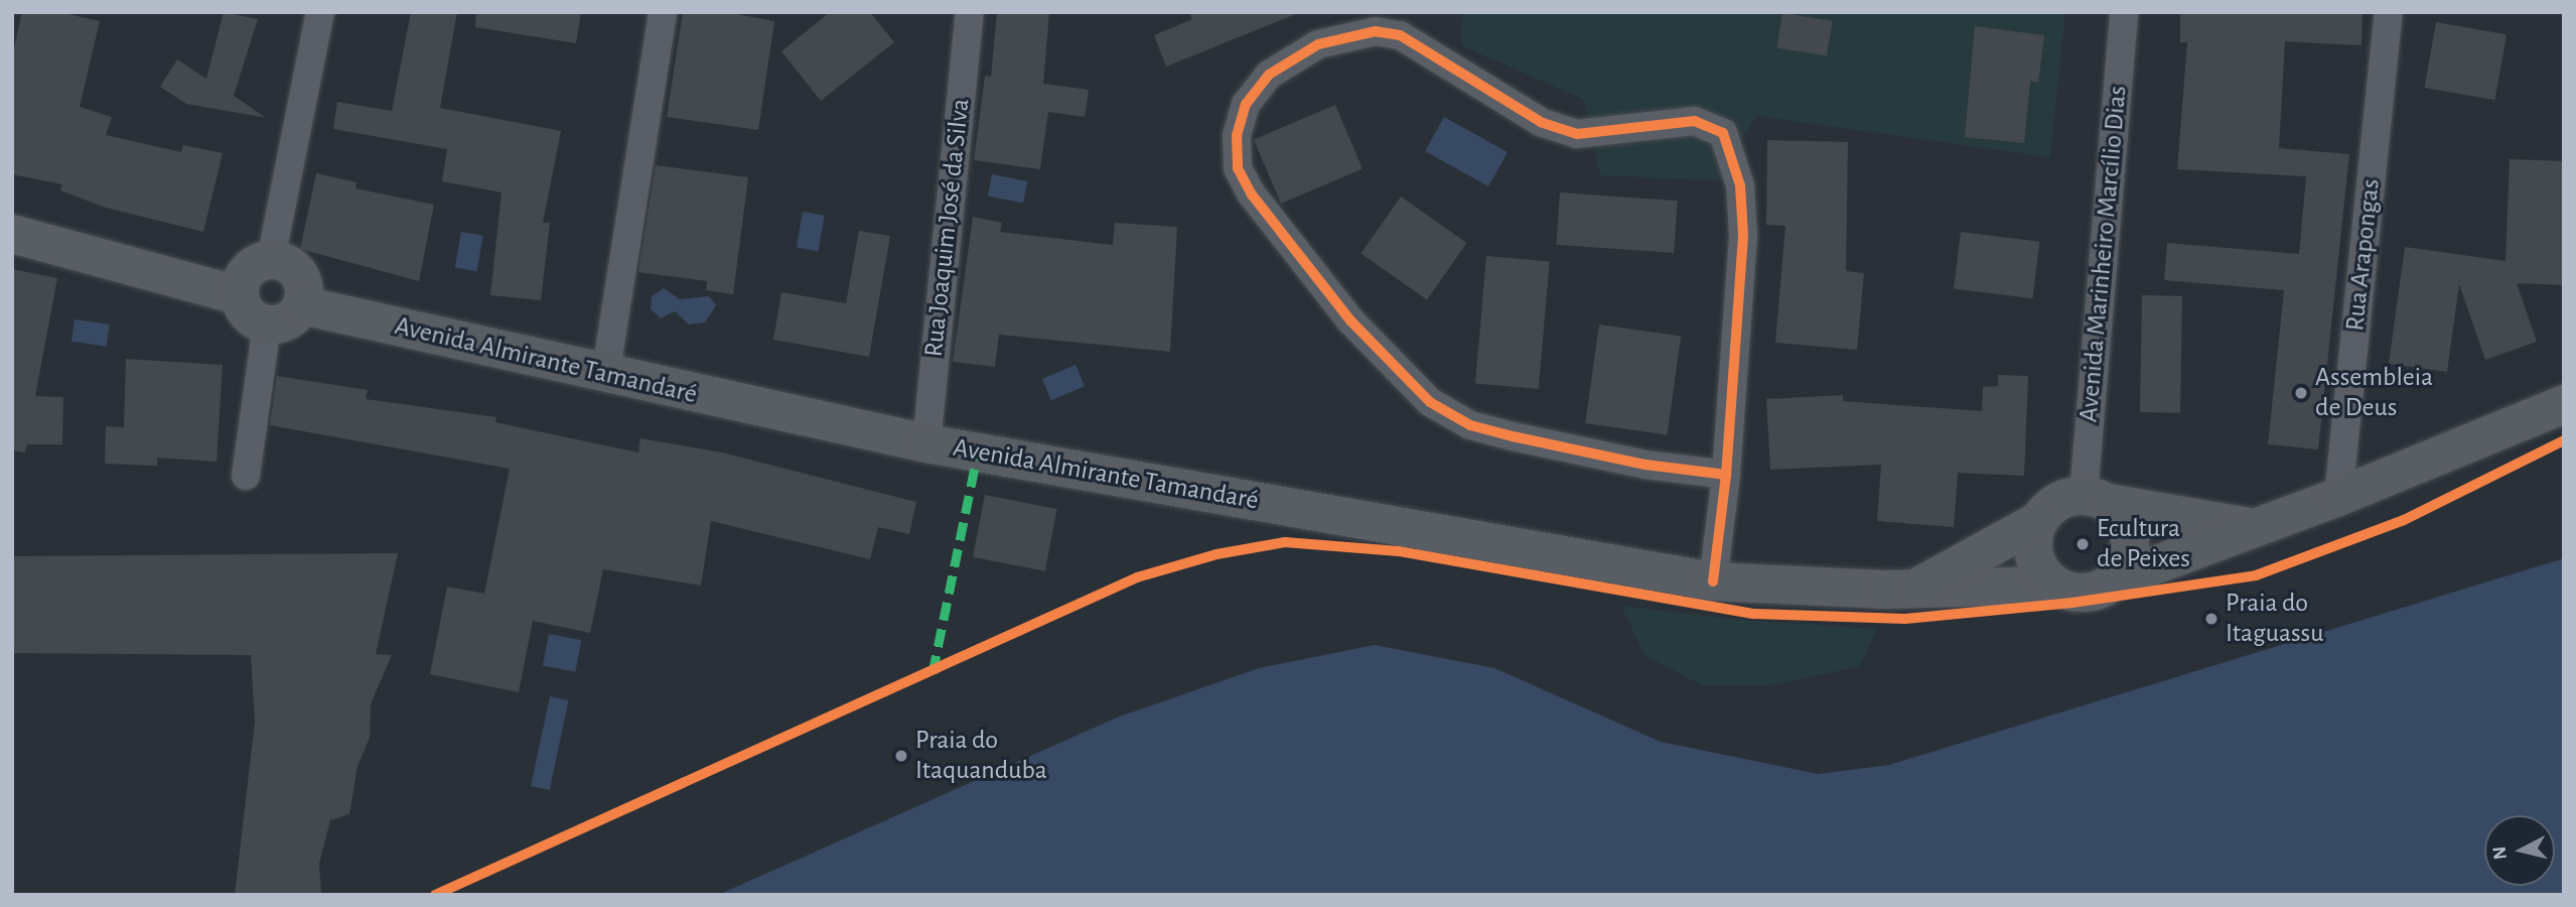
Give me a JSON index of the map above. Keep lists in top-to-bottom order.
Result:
{
  "streets": {
    "main road": ["Avenida Almirante Tamandaré"],
    "street": ["Rua Joaquim José da Silva", "Avenida Marinheiro Marcílio Dias", "Rua Arapongas"]
  },
  "crossings": [
    ["Rua Joaquim José da Silva", "Avenida Almirante Tamandaré"],
    ["Avenida Marinheiro Marcílio Dias", "Avenida Almirante Tamandaré"],
    ["Rua Arapongas", "Avenida Almirante Tamandaré"]
  ],
  "places": [
    "Assembleia de Deus",
    "Ecultura de Peixes",
    "Praia do Itaguassu",
    "Praia do Itaquanduba"
  ],
  "north": "left"
}
